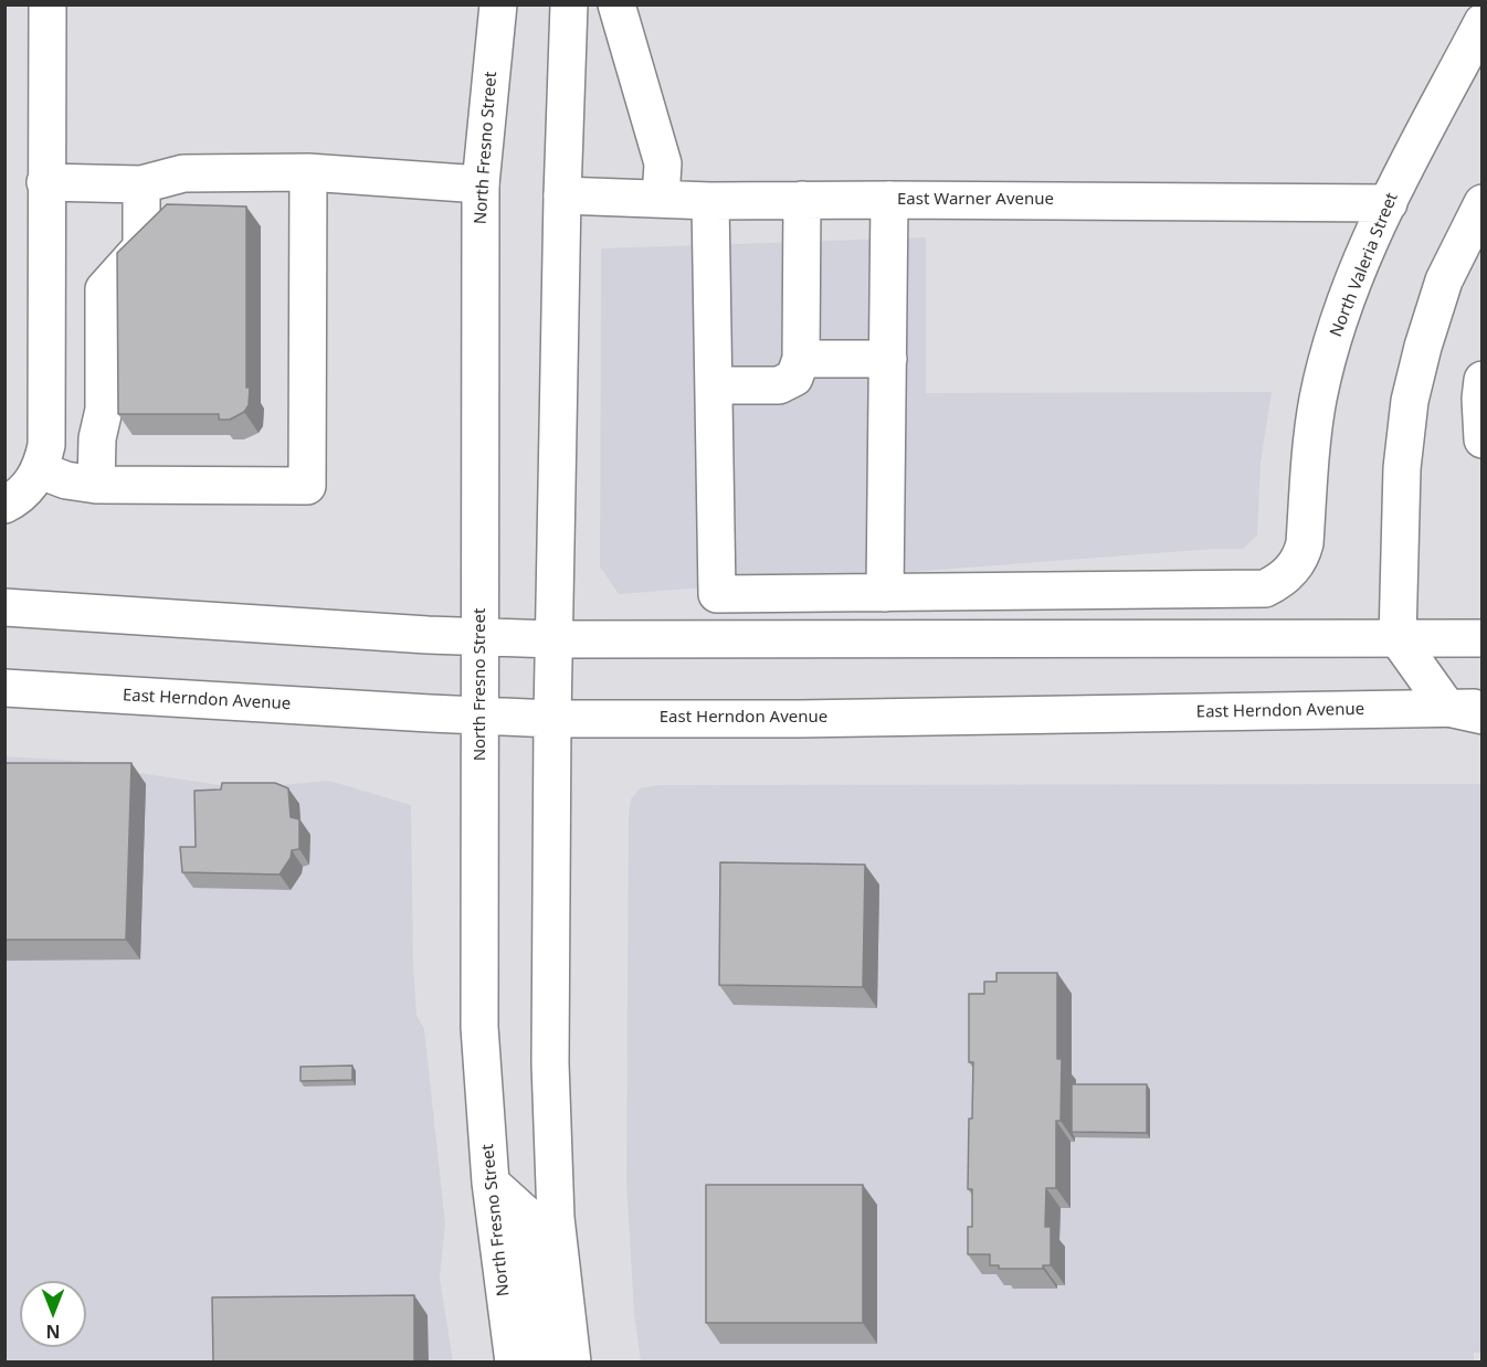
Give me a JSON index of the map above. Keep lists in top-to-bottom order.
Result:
{
  "streets": {
    "main road": [
      "North Fresno Street",
      "East Warner Avenue",
      "North Valeria Street",
      "East Herndon Avenue"
    ]
  },
  "crossings": [
    ["North Fresno Street", "East Herndon Avenue"],
    ["East Warner Avenue", "North Valeria Street"]
  ],
  "north": "bottom"
}
